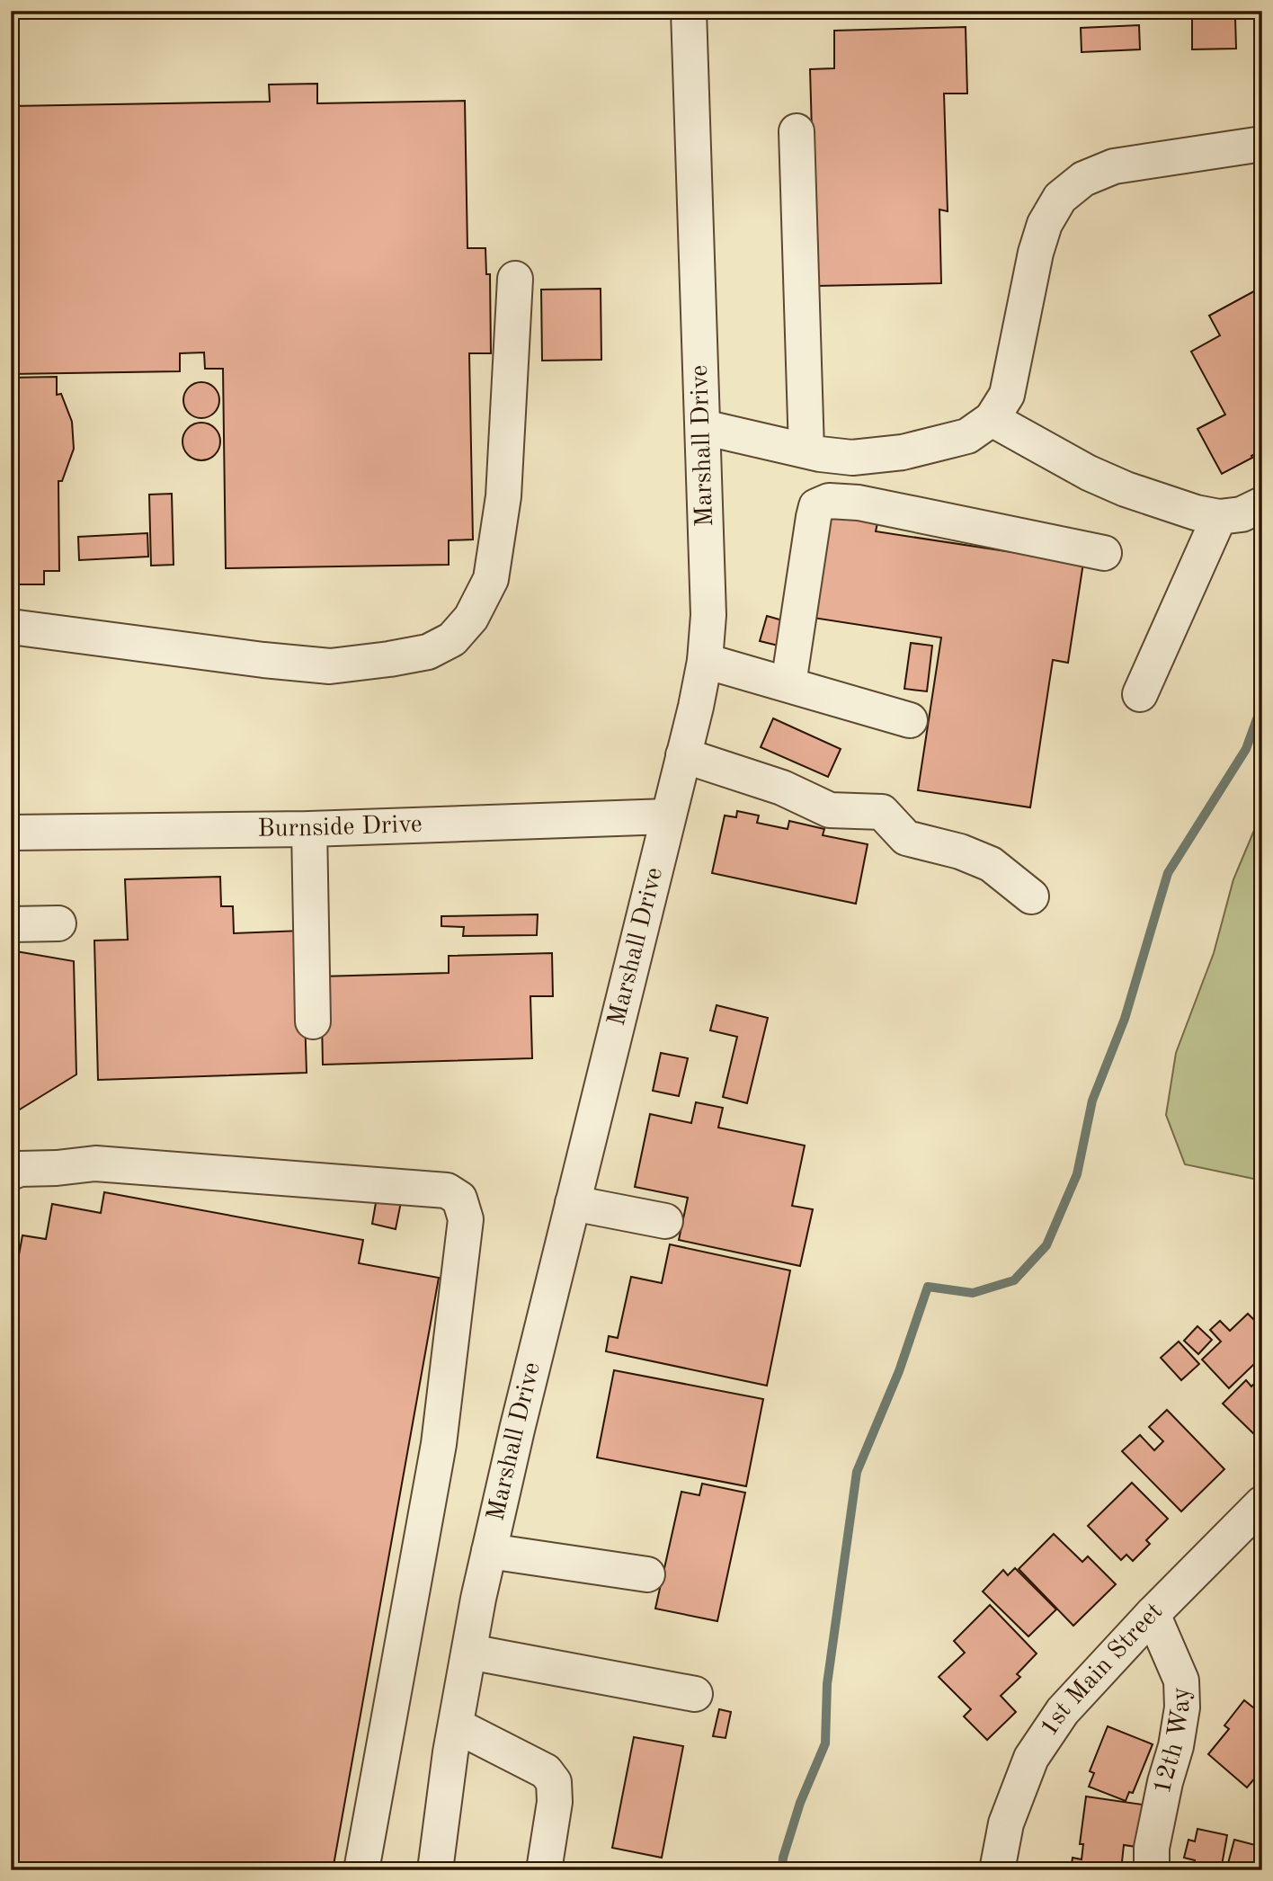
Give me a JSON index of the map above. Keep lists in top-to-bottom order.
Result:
{
  "streets": {
    "street": [
      "Marshall Drive",
      "Burnside Drive",
      "1st Main Street",
      "12th Way"
    ]
  },
  "crossings": [
    ["Marshall Drive", "Burnside Drive"],
    ["1st Main Street", "12th Way"]
  ]
}
